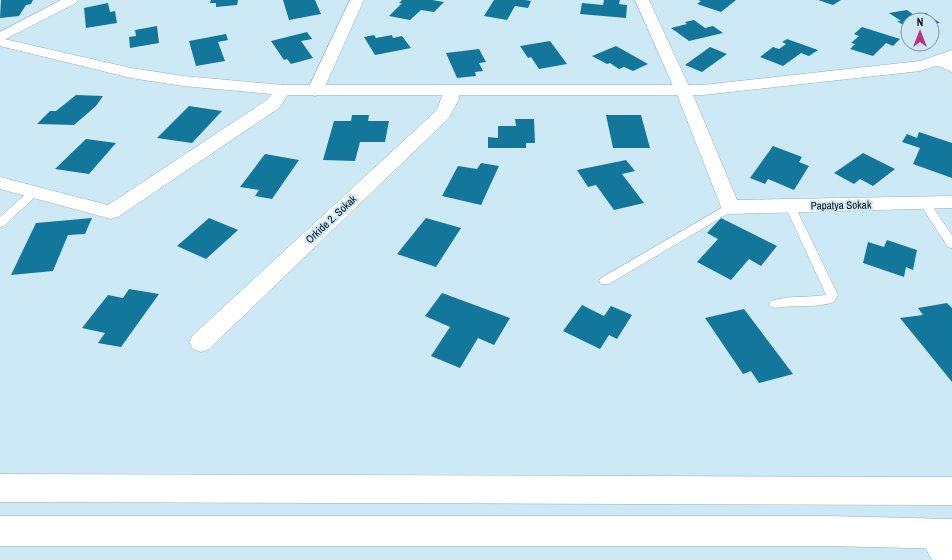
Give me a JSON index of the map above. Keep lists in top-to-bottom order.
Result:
{
  "streets": {
    "street": ["Papatya Sokak", "Orkide 2. Sokak"]
  },
  "north": "top"
}
